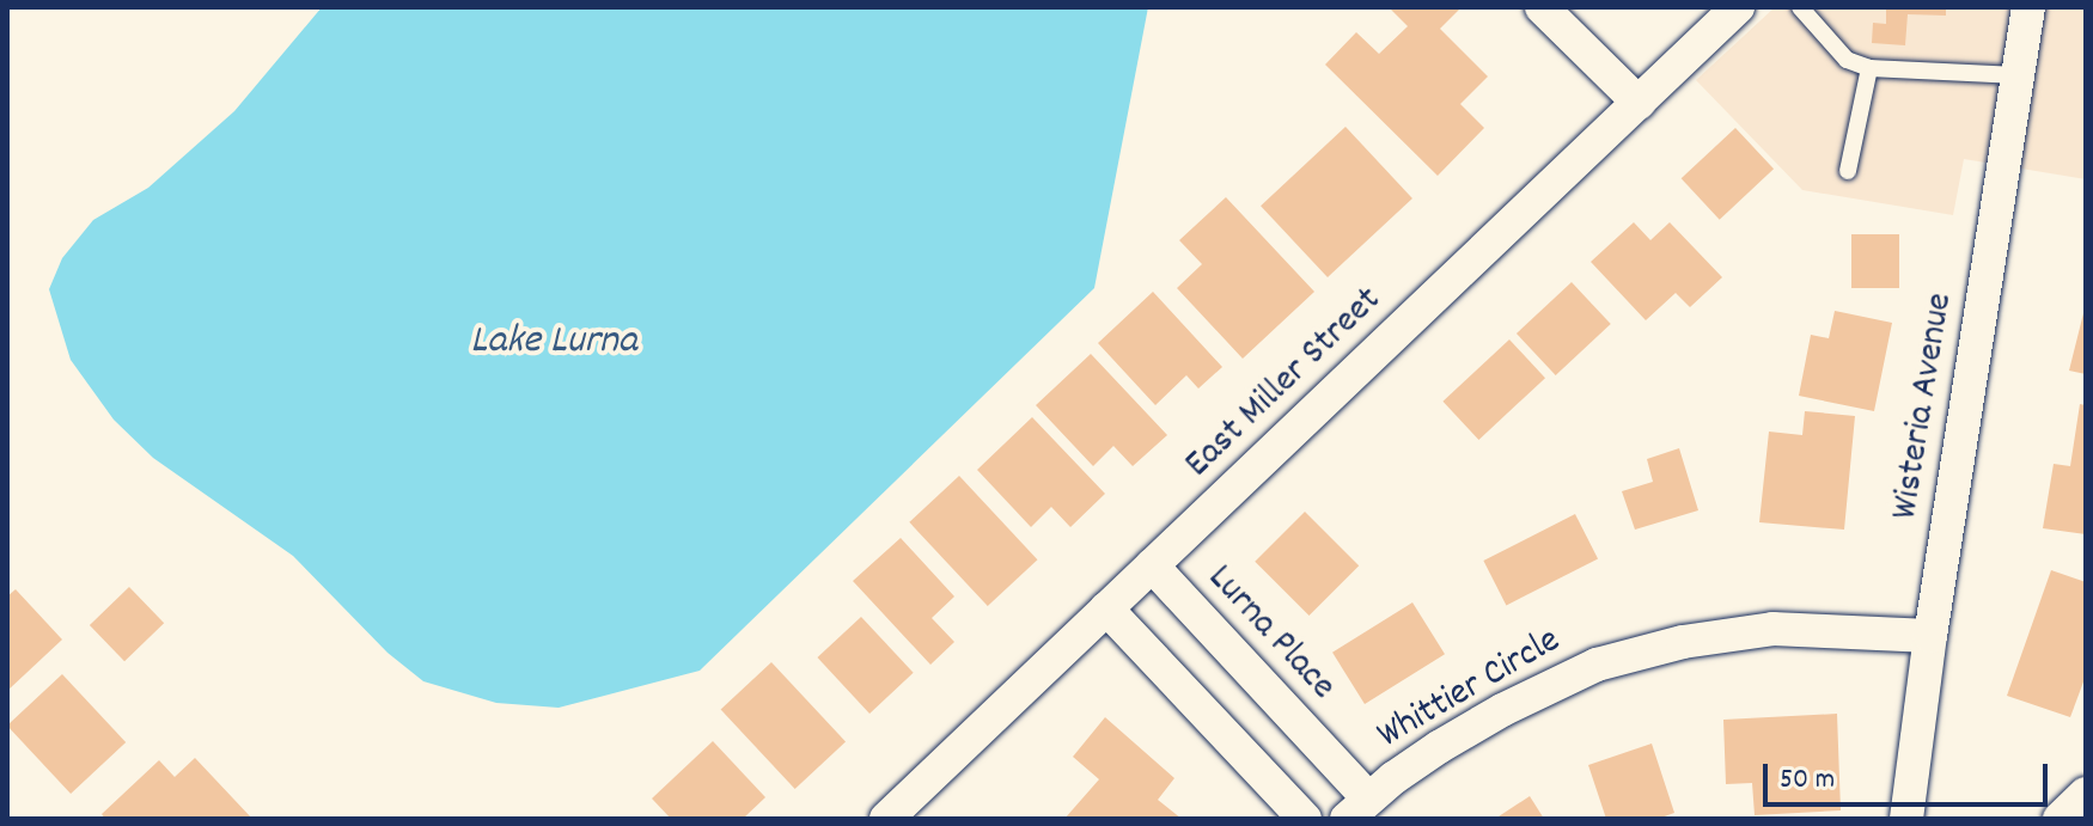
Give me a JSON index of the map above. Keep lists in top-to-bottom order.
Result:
{
  "streets": {
    "street": [
      "East Miller Street",
      "Wisteria Avenue",
      "Lurna Place",
      "Whittier Circle"
    ]
  },
  "crossings": [
    ["East Miller Street", "Lurna Place"],
    ["Wisteria Avenue", "Whittier Circle"],
    ["Lurna Place", "Whittier Circle"]
  ],
  "water": ["Lake Lurna"],
  "scale_bar": "50 m"
}
